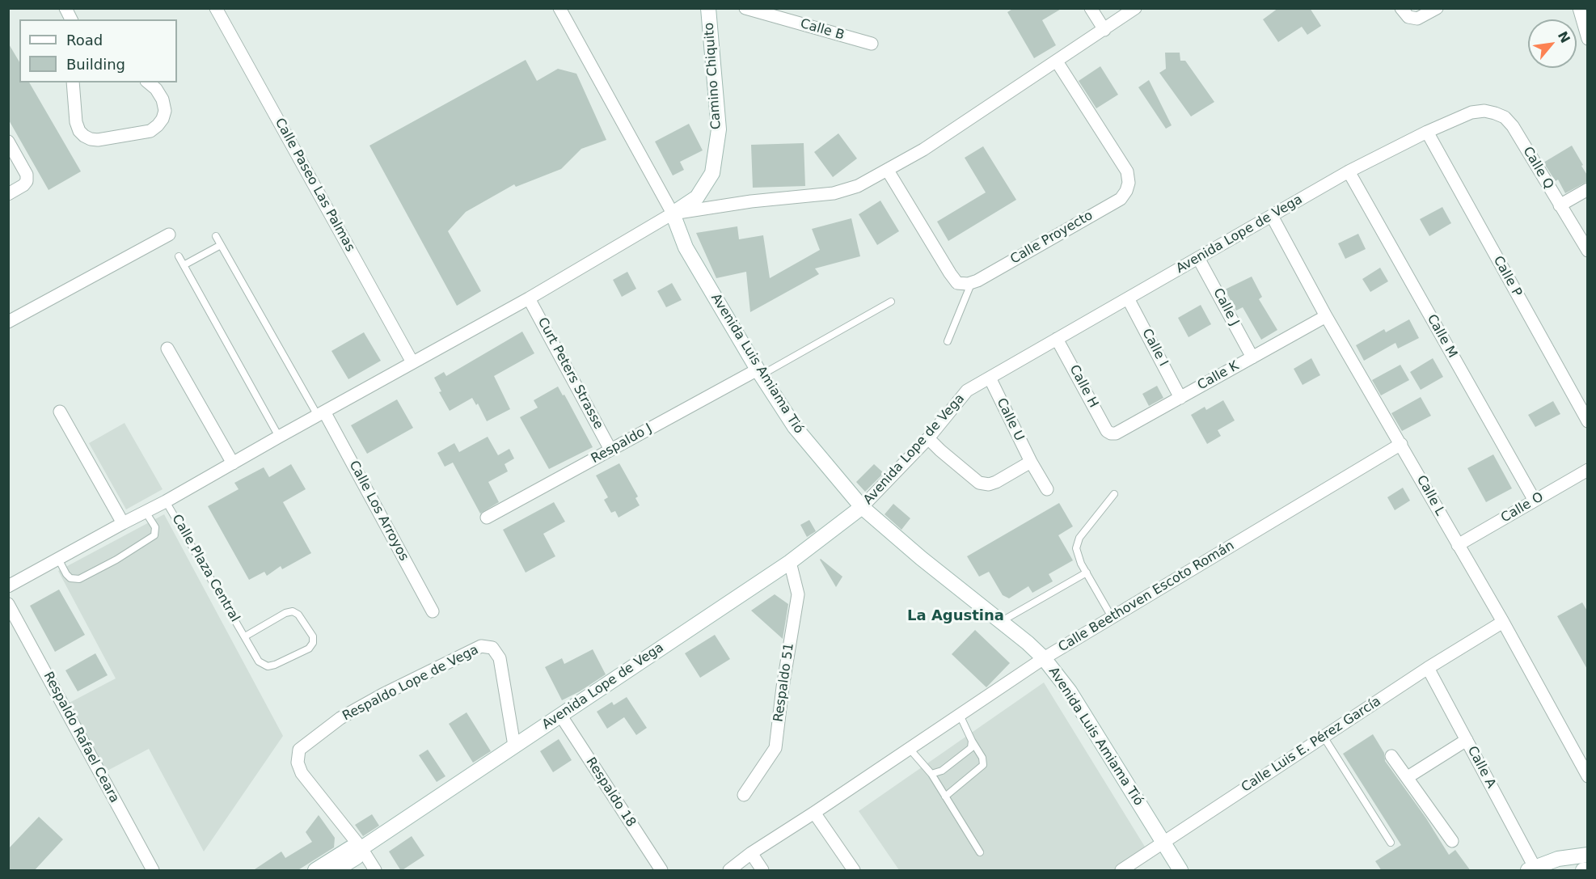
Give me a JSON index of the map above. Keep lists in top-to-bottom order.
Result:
{
  "streets": {
    "main road": ["Camino Chiquito", "Avenida Lope de Vega", "Avenida Luis Amiama Tió"],
    "street": [
      "Calle B",
      "Calle Q",
      "Calle Paseo Las Palmas",
      "Calle Proyecto",
      "Calle P",
      "Calle J",
      "Calle M",
      "Calle I",
      "Curt Peters Strasse",
      "Calle K",
      "Calle H",
      "Calle U",
      "Respaldo J",
      "Calle L",
      "Calle O",
      "Calle Los Arroyos",
      "Calle Beethoven Escoto Román",
      "Respaldo 51",
      "Respaldo Lope de Vega",
      "Respaldo Rafael Ceara",
      "Calle Luis E. Pérez García",
      "Calle A",
      "Respaldo 18"
    ],
    "lane": ["Calle Plaza Central"]
  },
  "crossings": [
    ["Camino Chiquito", "Avenida Luis Amiama Tió"],
    ["Calle Q", "Avenida Lope de Vega"],
    ["Avenida Lope de Vega", "Calle P"],
    ["Avenida Lope de Vega", "Calle J"],
    ["Avenida Lope de Vega", "Calle M"],
    ["Avenida Lope de Vega", "Calle I"],
    ["Avenida Lope de Vega", "Avenida Luis Amiama Tió"],
    ["Avenida Lope de Vega", "Calle H"],
    ["Avenida Lope de Vega", "Calle U"],
    ["Avenida Lope de Vega", "Calle L"],
    ["Avenida Lope de Vega", "Respaldo 51"],
    ["Avenida Lope de Vega", "Respaldo Lope de Vega"],
    ["Avenida Lope de Vega", "Respaldo 18"],
    ["Calle J", "Calle K"],
    ["Calle M", "Calle O"],
    ["Calle I", "Calle K"],
    ["Avenida Luis Amiama Tió", "Respaldo J"],
    ["Avenida Luis Amiama Tió", "Calle Beethoven Escoto Román"],
    ["Avenida Luis Amiama Tió", "Calle Luis E. Pérez García"],
    ["Curt Peters Strasse", "Respaldo J"],
    ["Calle K", "Calle H"],
    ["Calle K", "Calle L"],
    ["Calle L", "Calle O"],
    ["Calle L", "Calle Beethoven Escoto Román"],
    ["Calle L", "Calle Luis E. Pérez García"],
    ["Calle Luis E. Pérez García", "Calle A"]
  ],
  "districts": ["La Agustina"],
  "legend": ["Road", "Building"],
  "north": "top right"
}
